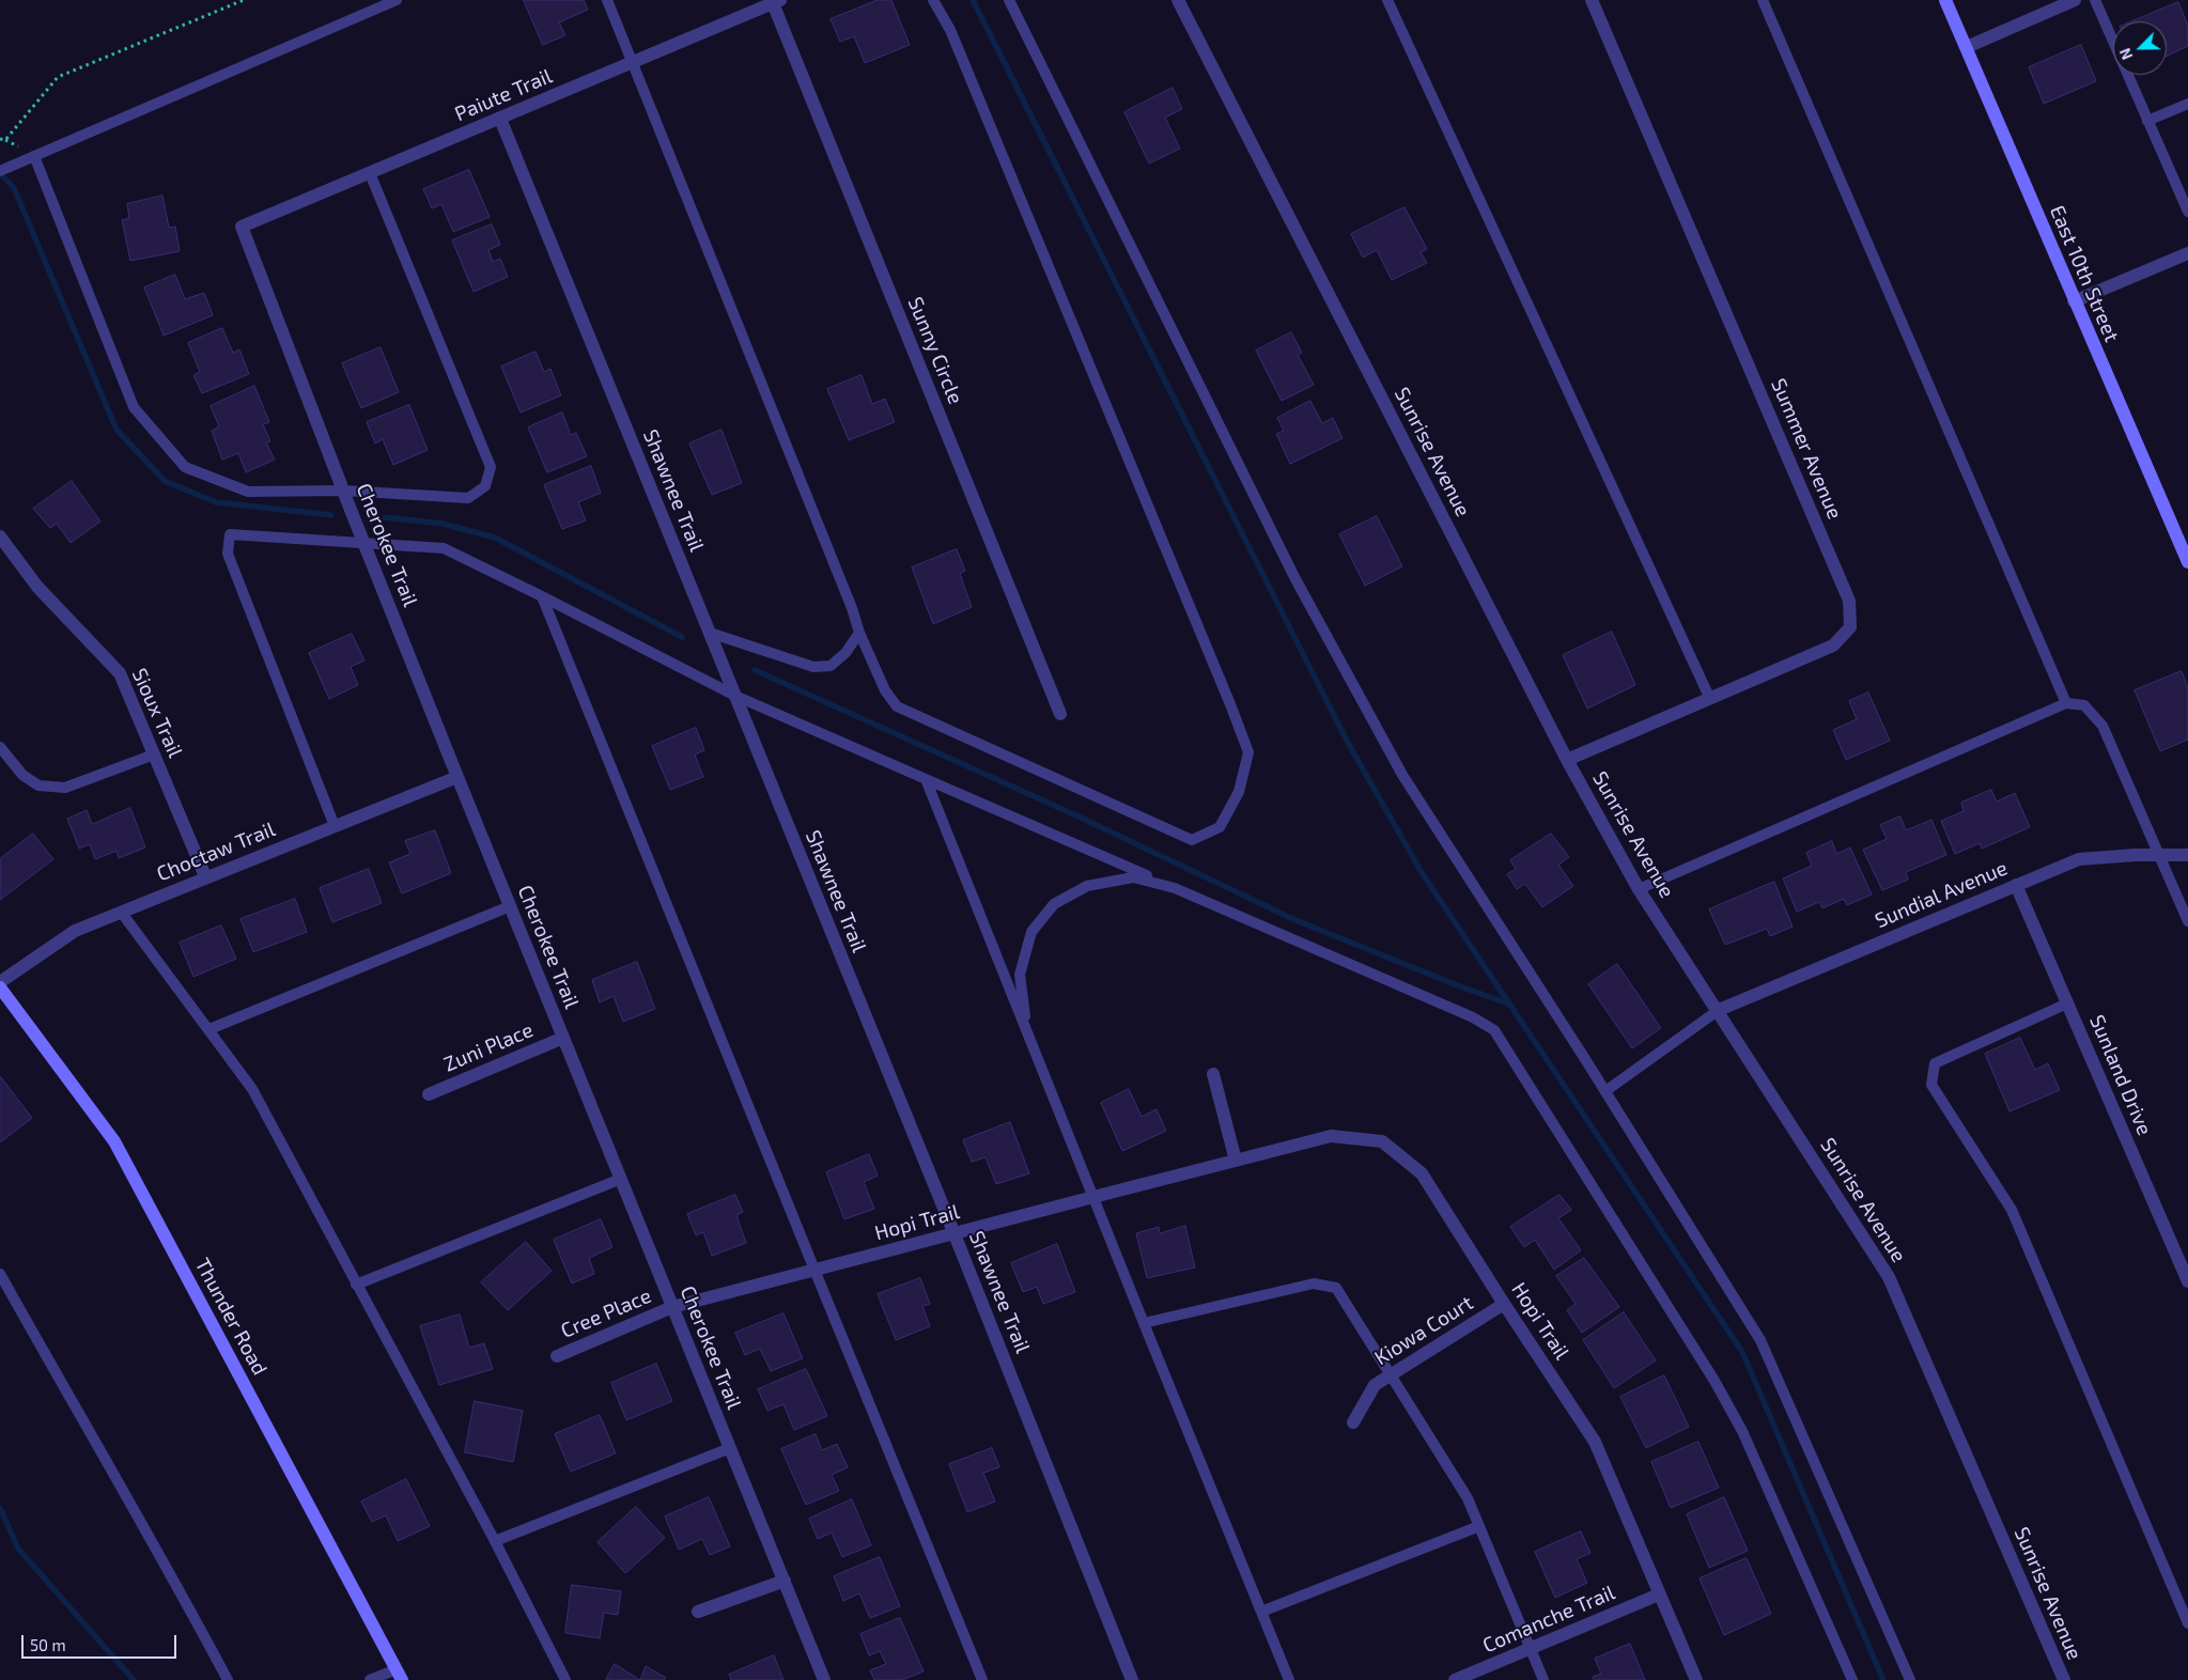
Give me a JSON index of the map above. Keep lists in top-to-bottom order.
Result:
{
  "streets": {
    "street": [
      "Paiute Trail",
      "East 10th Street",
      "Sunny Circle",
      "Summer Avenue",
      "Sunrise Avenue",
      "Shawnee Trail",
      "Cherokee Trail",
      "Sioux Trail",
      "Choctaw Trail",
      "Sundial Avenue",
      "Zuni Place",
      "Sunland Drive",
      "Hopi Trail",
      "Cree Place",
      "Thunder Road",
      "Kiowa Court",
      "Comanche Trail"
    ]
  },
  "crossings": [
    ["Paiute Trail", "Sunny Circle"],
    ["Paiute Trail", "Shawnee Trail"],
    ["Paiute Trail", "Cherokee Trail"],
    ["Summer Avenue", "Sunrise Avenue"],
    ["Sunrise Avenue", "Sundial Avenue"],
    ["Shawnee Trail", "Hopi Trail"],
    ["Cherokee Trail", "Choctaw Trail"],
    ["Cherokee Trail", "Zuni Place"],
    ["Cherokee Trail", "Hopi Trail"],
    ["Cherokee Trail", "Cree Place"],
    ["Sioux Trail", "Choctaw Trail"],
    ["Sundial Avenue", "Sunland Drive"],
    ["Hopi Trail", "Cree Place"],
    ["Hopi Trail", "Kiowa Court"],
    ["Hopi Trail", "Comanche Trail"]
  ],
  "scale_bar": "50 m",
  "north": "bottom left"
}
